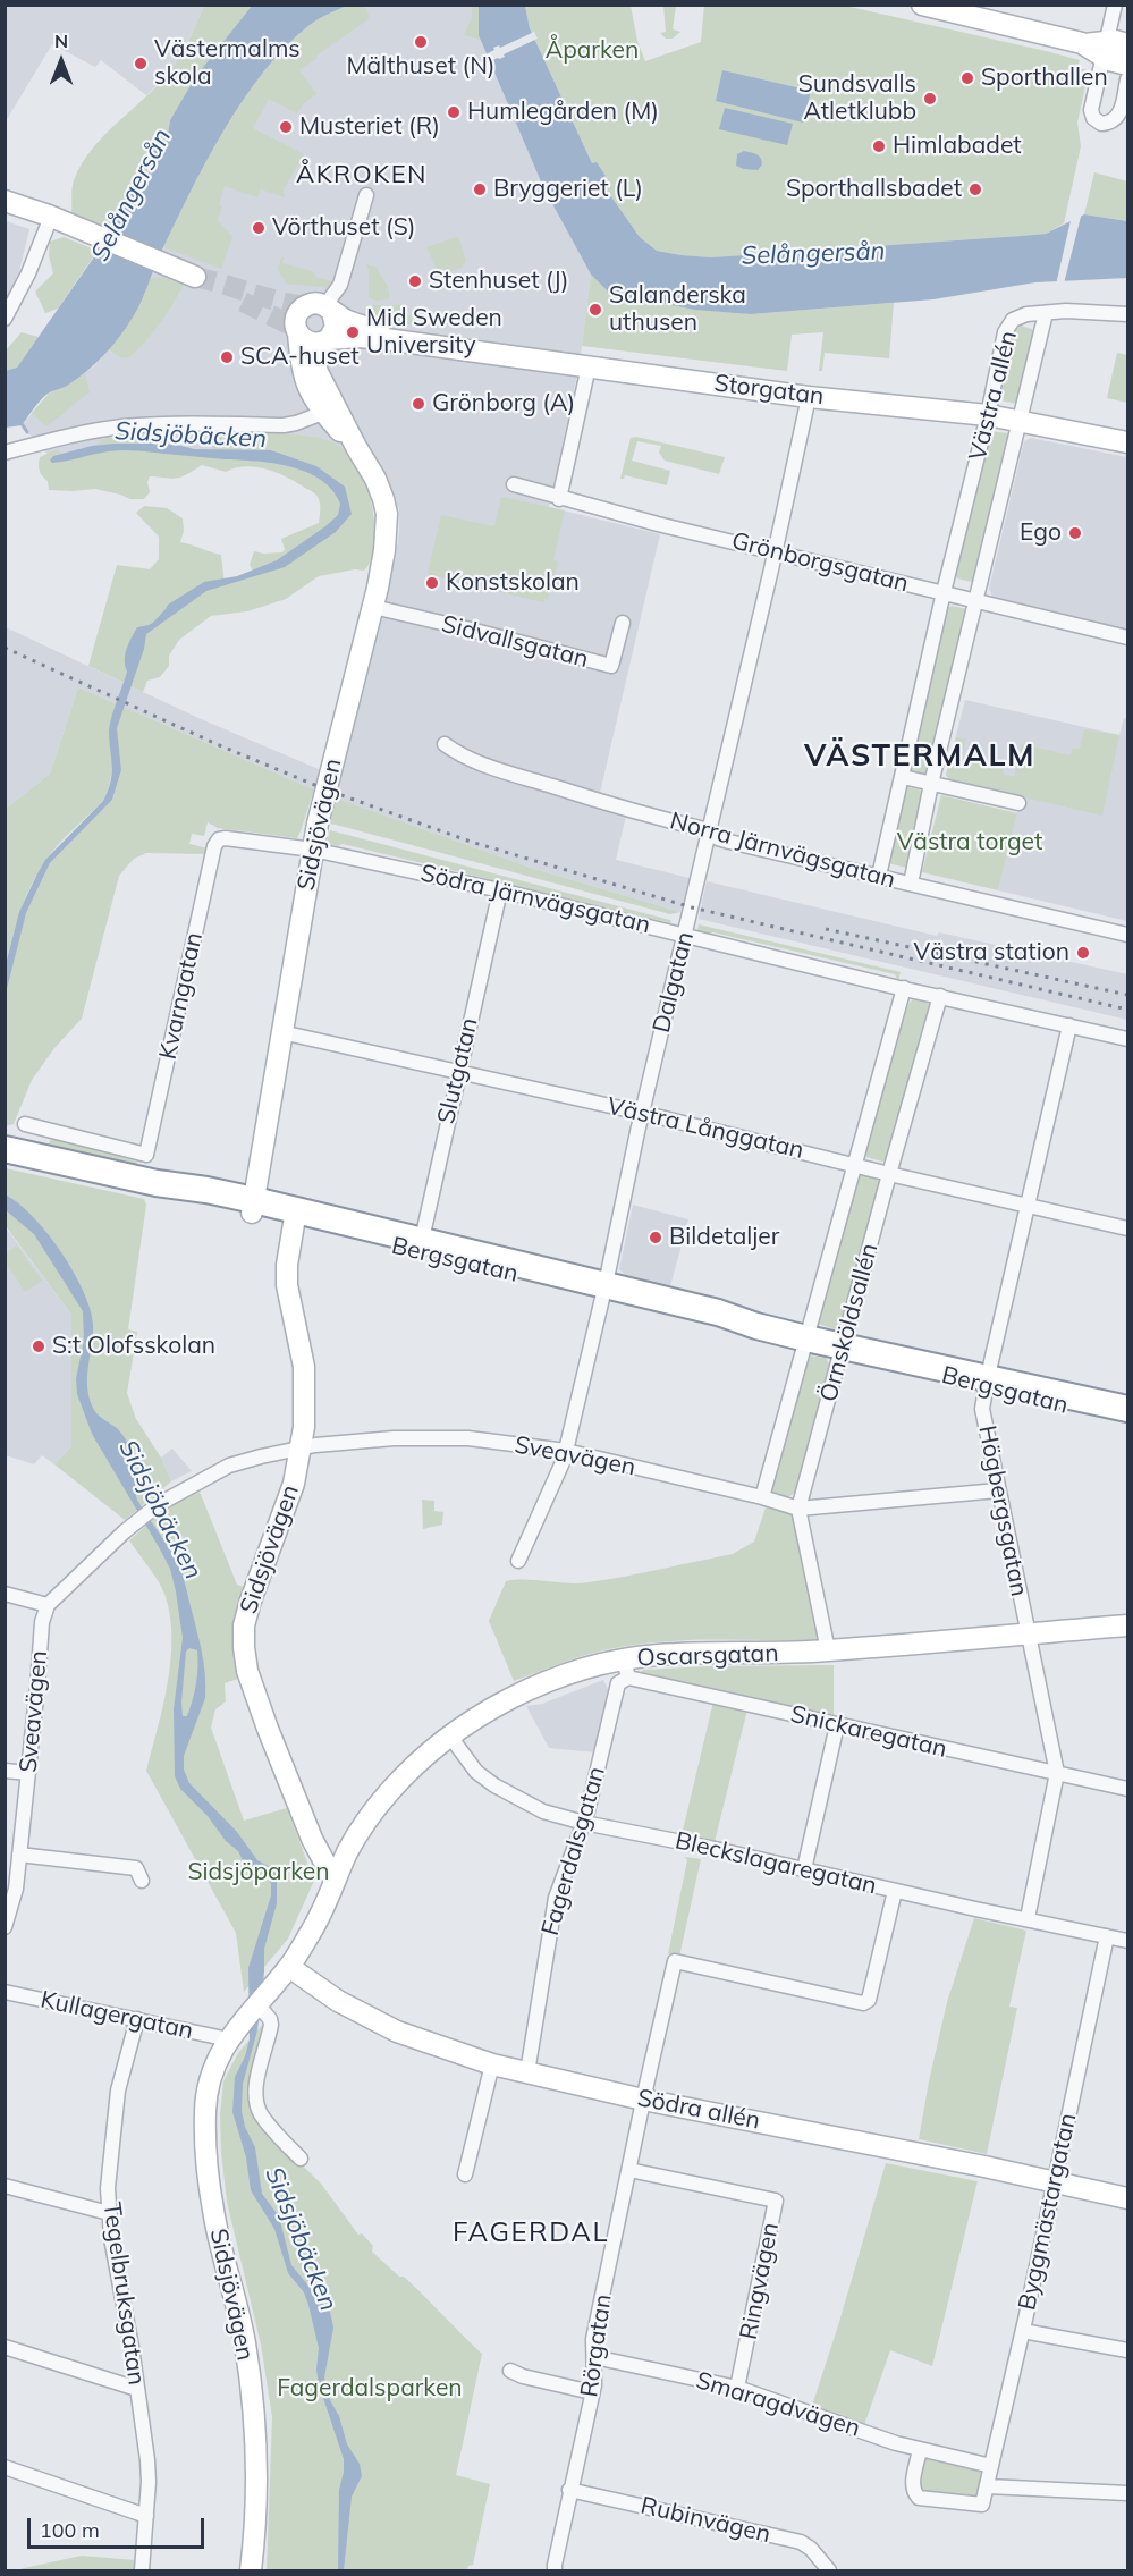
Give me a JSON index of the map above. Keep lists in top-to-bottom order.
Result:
{
  "streets": {
    "highway": ["Bergsgatan"],
    "street": [
      "Storgatan",
      "Västra allén",
      "Grönborgsgatan",
      "Sidvallsgatan",
      "Sidsjövägen",
      "Norra Järnvägsgatan",
      "Södra Järnvägsgatan",
      "Dalgatan",
      "Kvarngatan",
      "Slutgatan",
      "Västra Långgatan",
      "Örnsköldsallén",
      "Sveavägen",
      "Högbergsgatan",
      "Oscarsgatan",
      "Snickaregatan",
      "Fagerdalsgatan",
      "Bleckslagaregatan",
      "Kullagergatan",
      "Södra allén",
      "Byggmästargatan",
      "Ringvägen",
      "Tegelbruksgatan",
      "Rörgatan",
      "Smaragdvägen",
      "Rubinvägen"
    ]
  },
  "crossings": [
    ["Storgatan", "Västra allén"],
    ["Storgatan", "Sidsjövägen"],
    ["Storgatan", "Dalgatan"],
    ["Västra allén", "Grönborgsgatan"],
    ["Västra allén", "Norra Järnvägsgatan"],
    ["Grönborgsgatan", "Dalgatan"],
    ["Sidvallsgatan", "Sidsjövägen"],
    ["Sidsjövägen", "Södra Järnvägsgatan"],
    ["Sidsjövägen", "Västra Långgatan"],
    ["Sidsjövägen", "Bergsgatan"],
    ["Sidsjövägen", "Sveavägen"],
    ["Sidsjövägen", "Oscarsgatan"],
    ["Sidsjövägen", "Kullagergatan"],
    ["Sidsjövägen", "Södra allén"],
    ["Norra Järnvägsgatan", "Dalgatan"],
    ["Södra Järnvägsgatan", "Dalgatan"],
    ["Södra Järnvägsgatan", "Kvarngatan"],
    ["Södra Järnvägsgatan", "Slutgatan"],
    ["Södra Järnvägsgatan", "Örnsköldsallén"],
    ["Södra Järnvägsgatan", "Högbergsgatan"],
    ["Dalgatan", "Västra Långgatan"],
    ["Dalgatan", "Bergsgatan"],
    ["Dalgatan", "Sveavägen"],
    ["Slutgatan", "Västra Långgatan"],
    ["Slutgatan", "Bergsgatan"],
    ["Västra Långgatan", "Örnsköldsallén"],
    ["Västra Långgatan", "Högbergsgatan"],
    ["Bergsgatan", "Örnsköldsallén"],
    ["Bergsgatan", "Högbergsgatan"],
    ["Örnsköldsallén", "Sveavägen"],
    ["Örnsköldsallén", "Oscarsgatan"],
    ["Sveavägen", "Högbergsgatan"],
    ["Högbergsgatan", "Oscarsgatan"],
    ["Högbergsgatan", "Snickaregatan"],
    ["Högbergsgatan", "Bleckslagaregatan"],
    ["Oscarsgatan", "Snickaregatan"],
    ["Oscarsgatan", "Fagerdalsgatan"],
    ["Oscarsgatan", "Bleckslagaregatan"],
    ["Snickaregatan", "Fagerdalsgatan"],
    ["Fagerdalsgatan", "Bleckslagaregatan"],
    ["Fagerdalsgatan", "Södra allén"],
    ["Bleckslagaregatan", "Byggmästargatan"],
    ["Bleckslagaregatan", "Rörgatan"],
    ["Kullagergatan", "Tegelbruksgatan"],
    ["Södra allén", "Byggmästargatan"],
    ["Södra allén", "Rörgatan"],
    ["Byggmästargatan", "Smaragdvägen"],
    ["Ringvägen", "Rörgatan"],
    ["Ringvägen", "Smaragdvägen"],
    ["Rörgatan", "Smaragdvägen"],
    ["Rörgatan", "Rubinvägen"]
  ],
  "districts": ["ÅKROKEN", "VÄSTERMALM", "FAGERDAL"],
  "water": ["Selångersån", "Sidsjöbäcken"],
  "parks": [
    "Åparken",
    "Västra torget",
    "Sidsjöparken",
    "Fagerdalsparken"
  ],
  "places": [
    "Mälthuset (N)",
    "Västermalms skola",
    "Sporthallen",
    "Sundsvalls Atletklubb",
    "Humlegården (M)",
    "Musteriet (R)",
    "Himlabadet",
    "Bryggeriet (L)",
    "Sporthallsbadet",
    "Vörthuset (S)",
    "Stenhuset (J)",
    "Salanderska uthusen",
    "Mid Sweden University",
    "SCA-huset",
    "Grönborg (A)",
    "Ego",
    "Konstskolan",
    "Västra station",
    "Bildetaljer",
    "S:t Olofsskolan"
  ],
  "scale_bar": "100 m",
  "north": "top"
}
